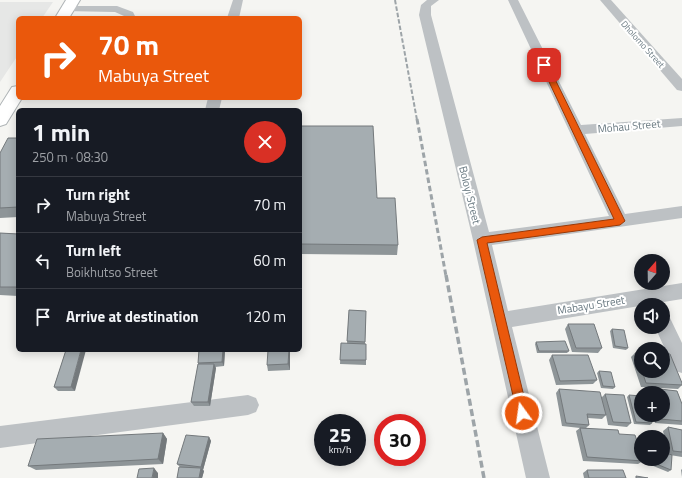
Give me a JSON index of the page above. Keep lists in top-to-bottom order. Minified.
{"streets":{"street":["Dholomo Street","Mohau Street","Boloyi Street","Mabayu Street"]},"crossings":[["Boloyi Street","Mabayu Street"]],"north":"top","page":{"turn":["70 m","Mabuya Street"],"heading":["1 min","250 m · 08:30"],"list":[{"name":"Turn right","note":"Mabuya Street","value":"70 m"},{"name":"Turn left","note":"Boikhutso Street","value":"60 m"},{"name":"Arrive at destination","value":"120 m"}],"map_buttons":["+","−"],"speed":"25 km/h","limit":"30"}}
